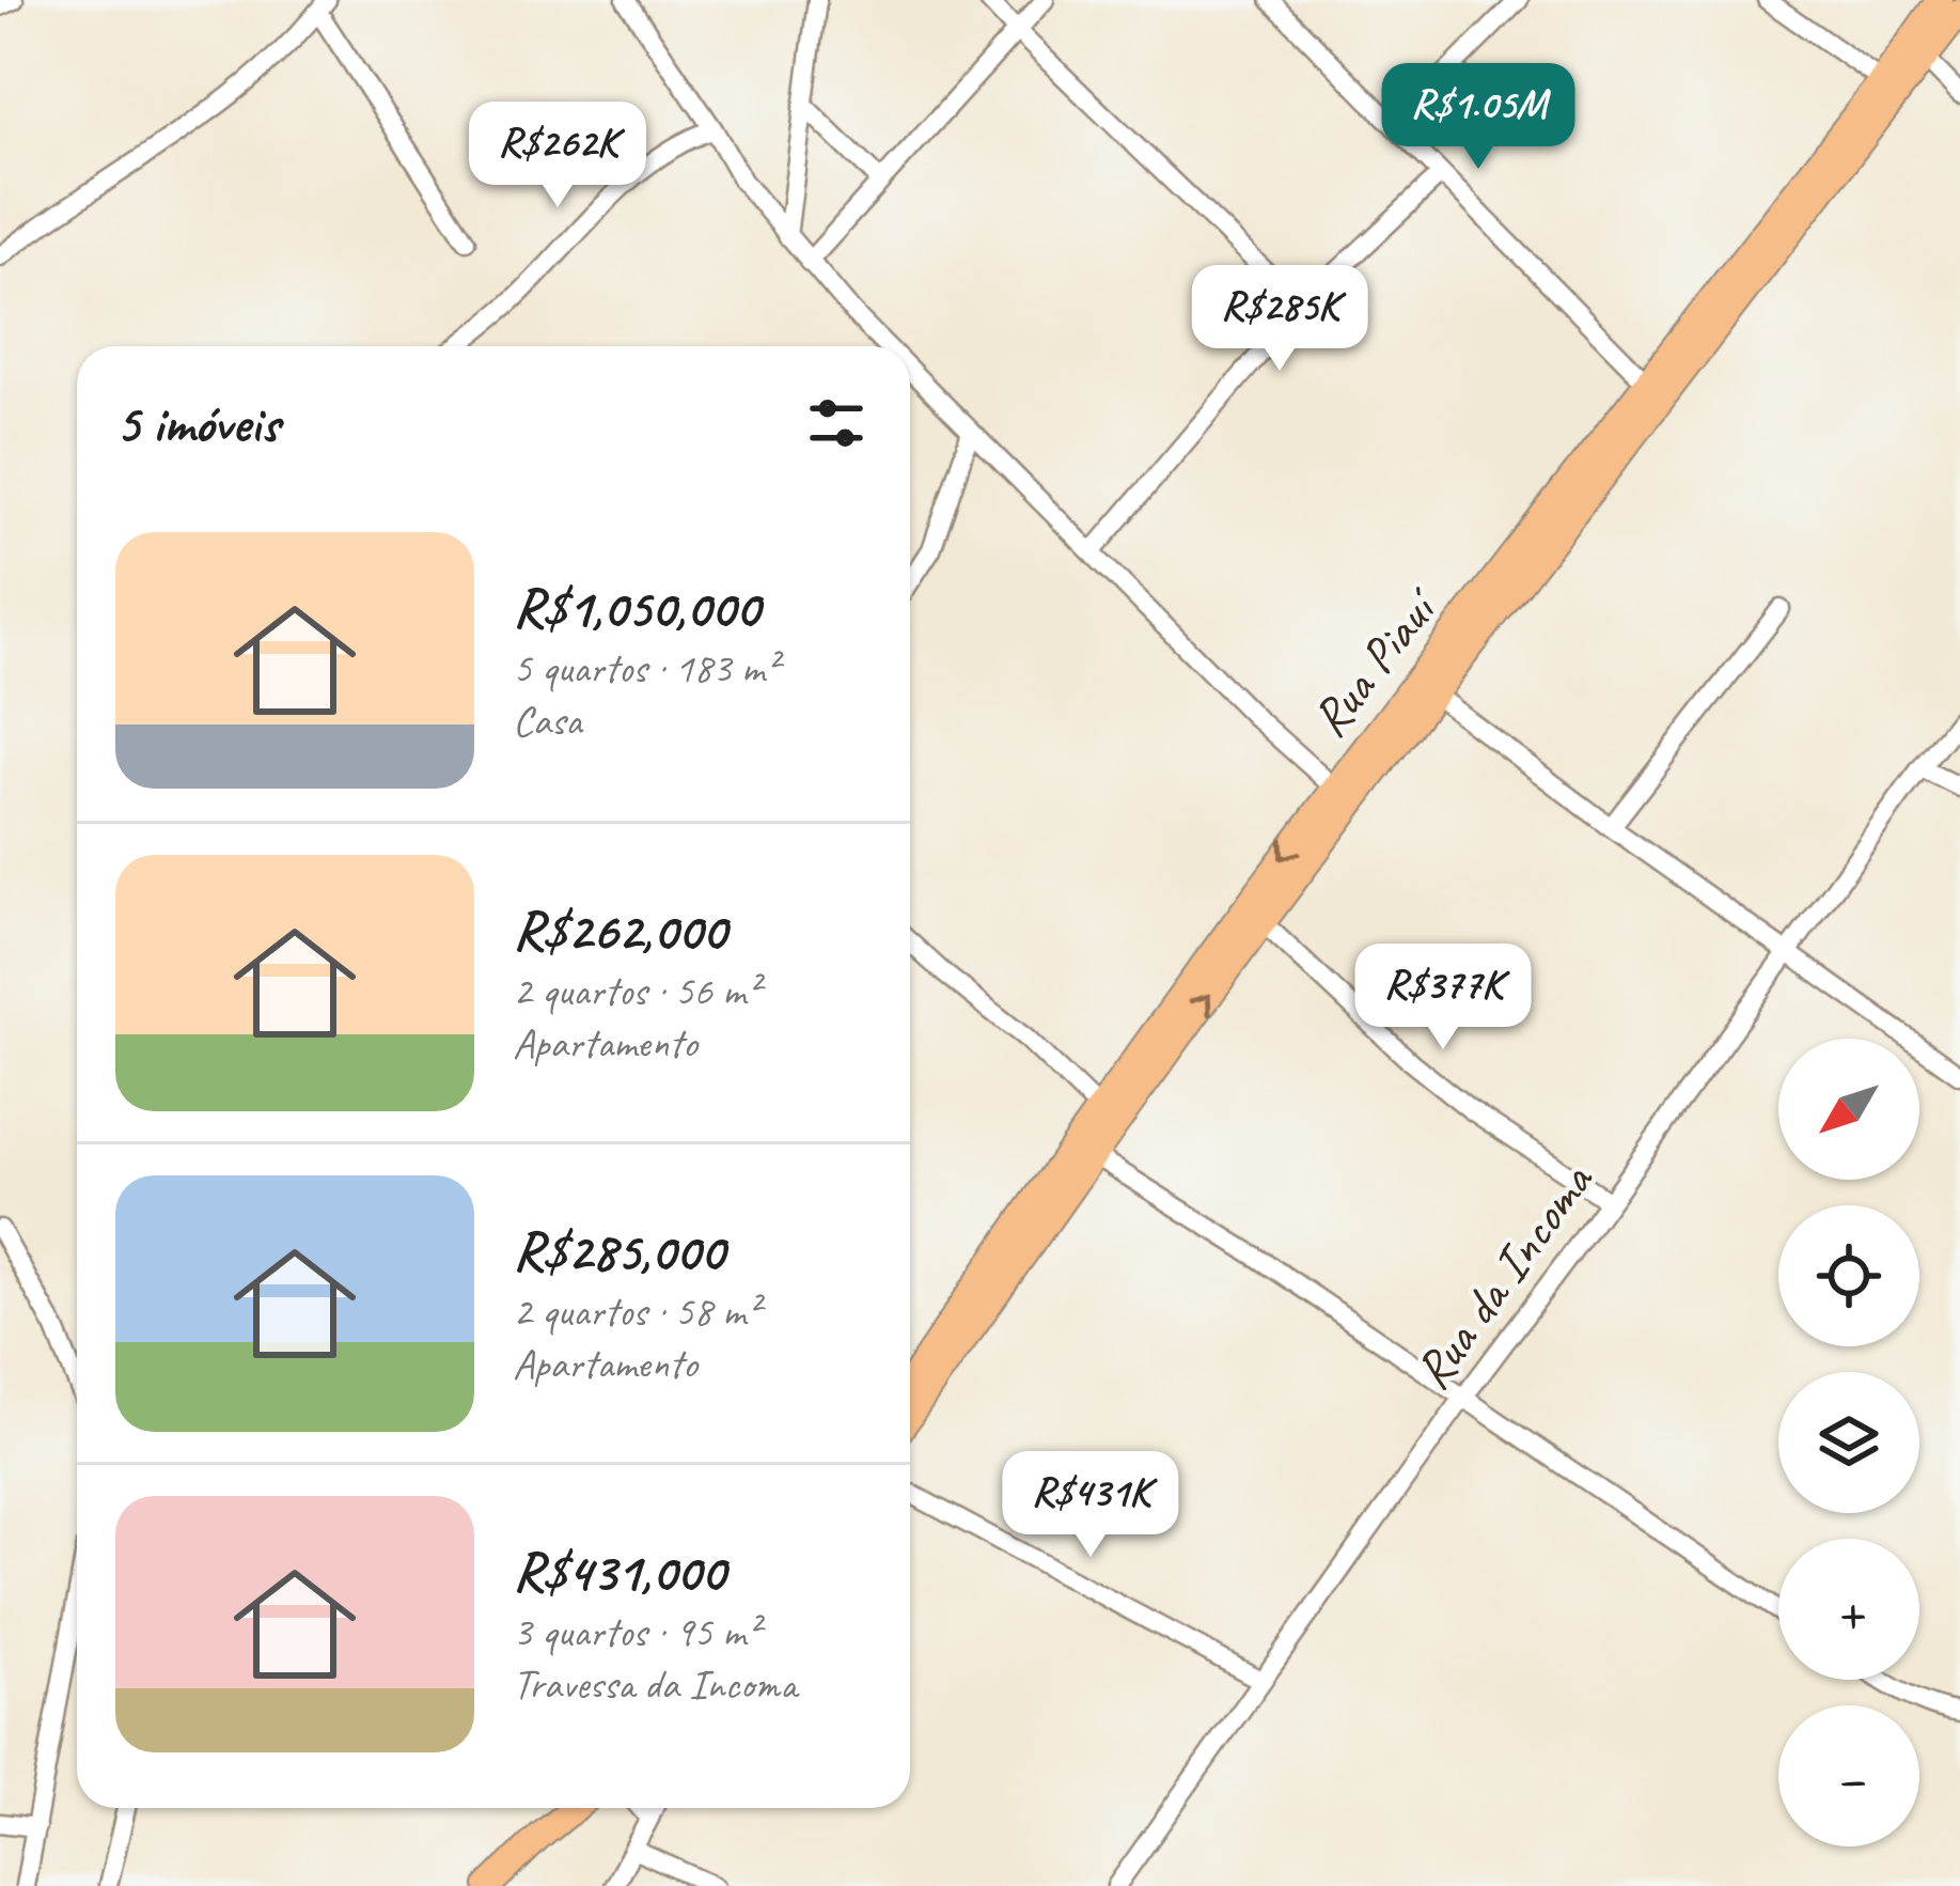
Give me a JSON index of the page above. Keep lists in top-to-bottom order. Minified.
{"streets":{"main road":["Rua Piauí"],"street":["Rua da Incoma"]},"north":"bottom left","page":{"price":["R$1.05M","R$262K","R$285K","R$377K","R$431K"],"heading":"5 imóveis","list":[{"name":"R$1,050,000","note":"5 quartos · 183 m² · Casa"},{"name":"R$262,000","note":"2 quartos · 56 m² · Apartamento"},{"name":"R$285,000","note":"2 quartos · 58 m² · Apartamento"},{"name":"R$431,000","note":"3 quartos · 95 m² · Travessa da Incoma"}],"map_buttons":["+","−"]}}
